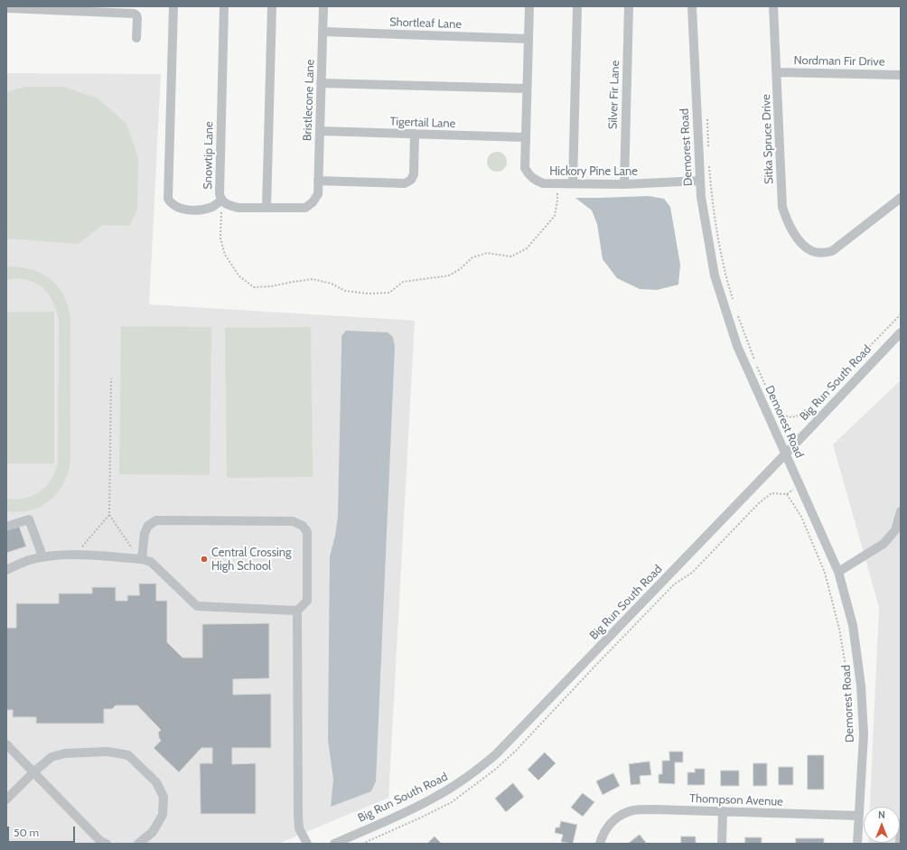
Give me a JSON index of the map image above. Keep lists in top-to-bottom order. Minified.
{"streets":{"street":["Shortleaf Lane","Nordman Fir Drive","Silver Fir Lane","Bristlecone Lane","Tigertail Lane","Sitka Spruce Drive","Demorest Road","Snowtip Lane","Hickory Pine Lane","Big Run South Road","Thompson Avenue"]},"crossings":[["Shortleaf Lane","Bristlecone Lane"],["Shortleaf Lane","Hickory Pine Lane"],["Nordman Fir Drive","Sitka Spruce Drive"],["Silver Fir Lane","Hickory Pine Lane"],["Bristlecone Lane","Tigertail Lane"],["Bristlecone Lane","Snowtip Lane"],["Tigertail Lane","Hickory Pine Lane"],["Demorest Road","Hickory Pine Lane"],["Demorest Road","Big Run South Road"],["Demorest Road","Thompson Avenue"]],"places":["Central Crossing High School"],"scale_bar":"50 m","north":"top"}
